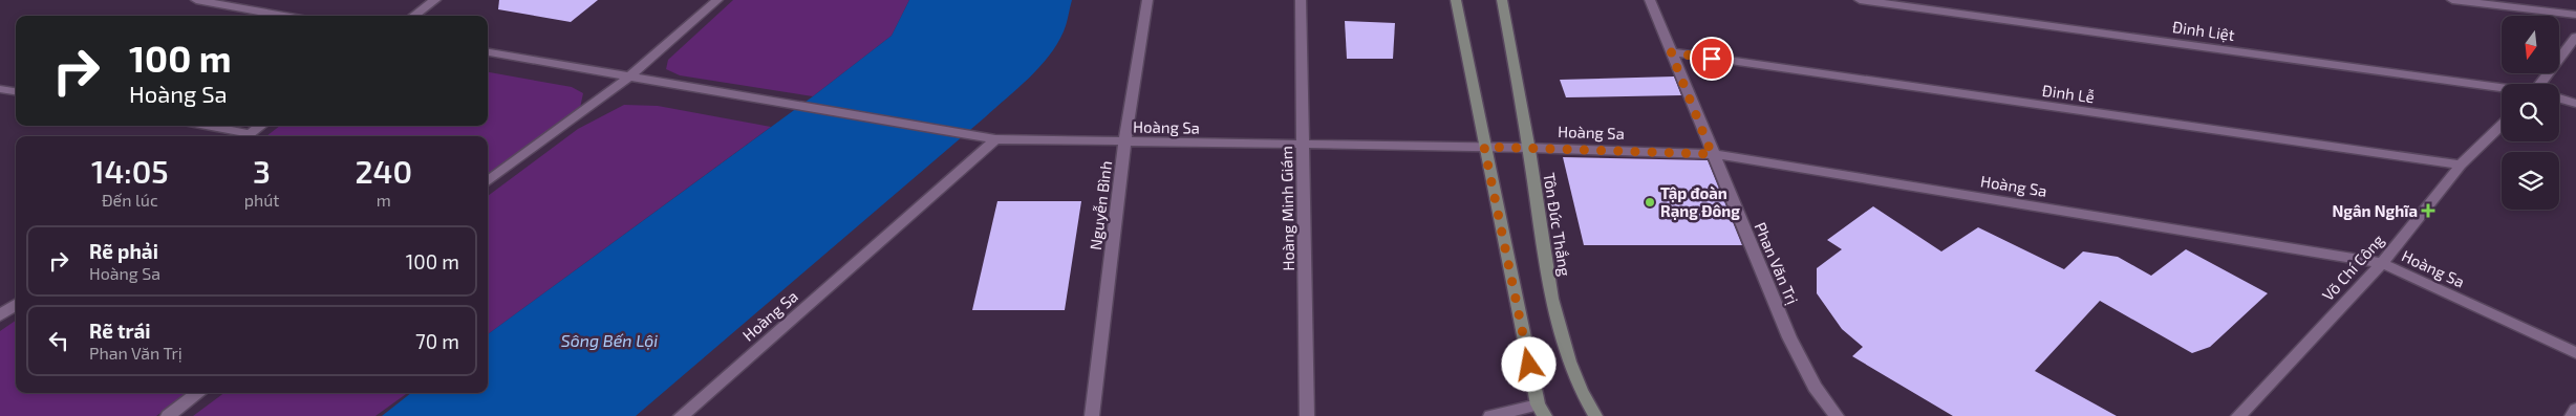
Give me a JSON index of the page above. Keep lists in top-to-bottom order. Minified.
{"streets":{"main road":["Tôn Đức Thắng"],"street":["Đinh Liệt","Đinh Lễ","Hoàng Sa","Nguyễn Bình","Hoàng Minh Giám","Phan Văn Trị","Võ Chí Công"]},"crossings":[["Đinh Lễ","Phan Văn Trị"],["Đinh Lễ","Võ Chí Công"],["Hoàng Sa","Nguyễn Bình"],["Hoàng Sa","Hoàng Minh Giám"],["Hoàng Sa","Tôn Đức Thắng"],["Hoàng Sa","Phan Văn Trị"],["Hoàng Sa","Võ Chí Công"]],"water":["Sông Bến Lội"],"places":{"other":["Tập đoàn Rạng Đông"],"health":["Ngân Nghĩa"]},"north":"bottom","page":{"turn":["100 m","Hoàng Sa"],"eta":["14:05","Đến lúc","3","phút","240","m"],"list":[{"name":"Rẽ phải","note":"Hoàng Sa","value":"100 m"},{"name":"Rẽ trái","note":"Phan Văn Trị","value":"70 m"}]}}
